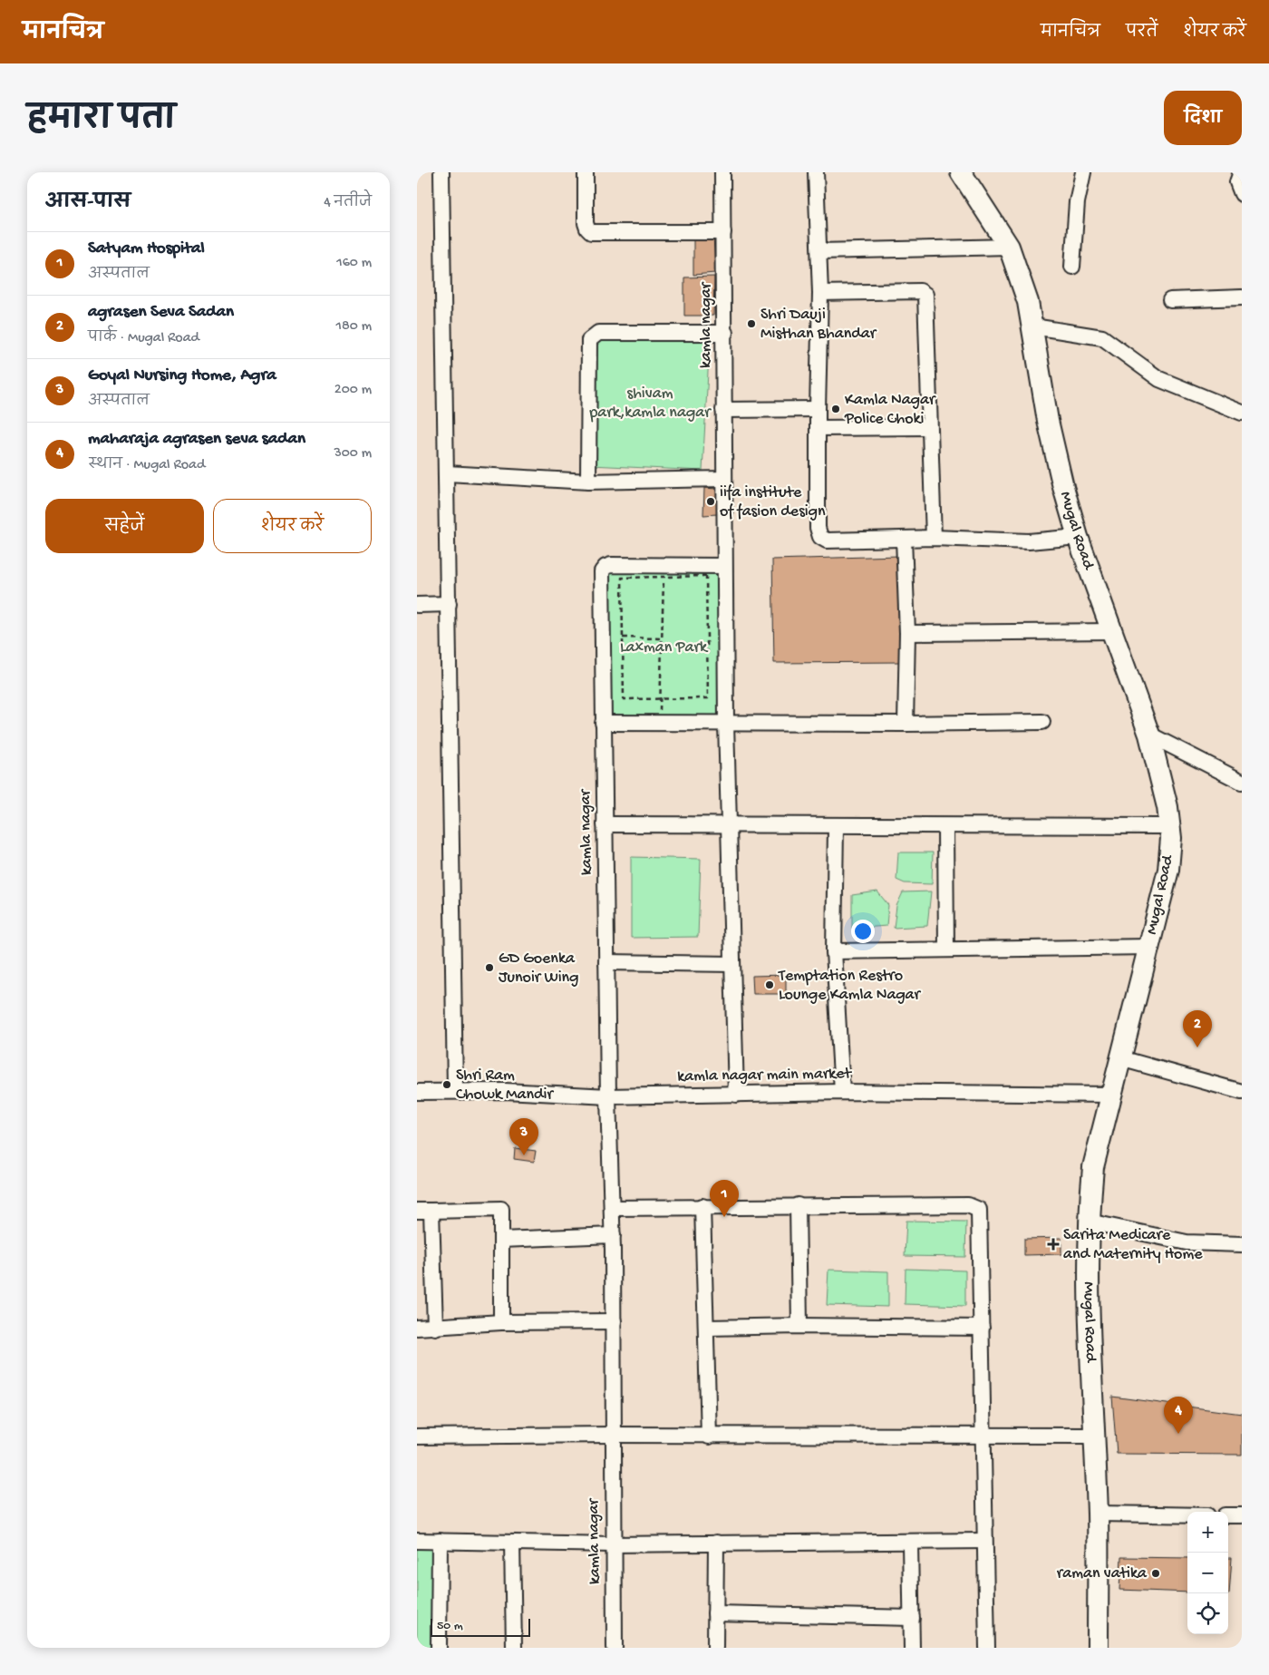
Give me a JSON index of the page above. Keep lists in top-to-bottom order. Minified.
{"streets":{"street":["kamla nagar","Mugal Road","kamla nagar main market"]},"crossings":[["kamla nagar","kamla nagar main market"],["Mugal Road","kamla nagar main market"]],"parks":["shivam park,kamla nagar","Laxman Park"],"places":{"other":["Shri Dauji Misthan Bhandar","Kamla Nagar Police Choki","iifa institute of fasion design","GD Goenka Junoir Wing","Temptation Restro Lounge Kamla Nagar","Shri Ram Chowk Mandir","raman vatika"],"health":["Sarita Medicare and Maternity Home"]},"scale_bar":"50 m","page":{"header":"मानचित्र","nav":["मानचित्र","परतें","शेयर करें"],"title":"हमारा पता","buttons":["दिशा",["सहेजें","शेयर करें"]],"heading":["आस-पास","4 नतीजे"],"list":[{"mark":"1","name":"Satyam Hospital","note":"अस्पताल","value":"160 m"},{"mark":"2","name":"agrasen Seva Sadan","note":"पार्क · Mugal Road","value":"180 m"},{"mark":"3","name":"Goyal Nursing Home, Agra","note":"अस्पताल","value":"200 m"},{"mark":"4","name":"maharaja agrasen seva sadan","note":"स्थान · Mugal Road","value":"300 m"}],"pins":["2","3","1","4"],"map_buttons":["+","−"],"scale":"50 m"}}
